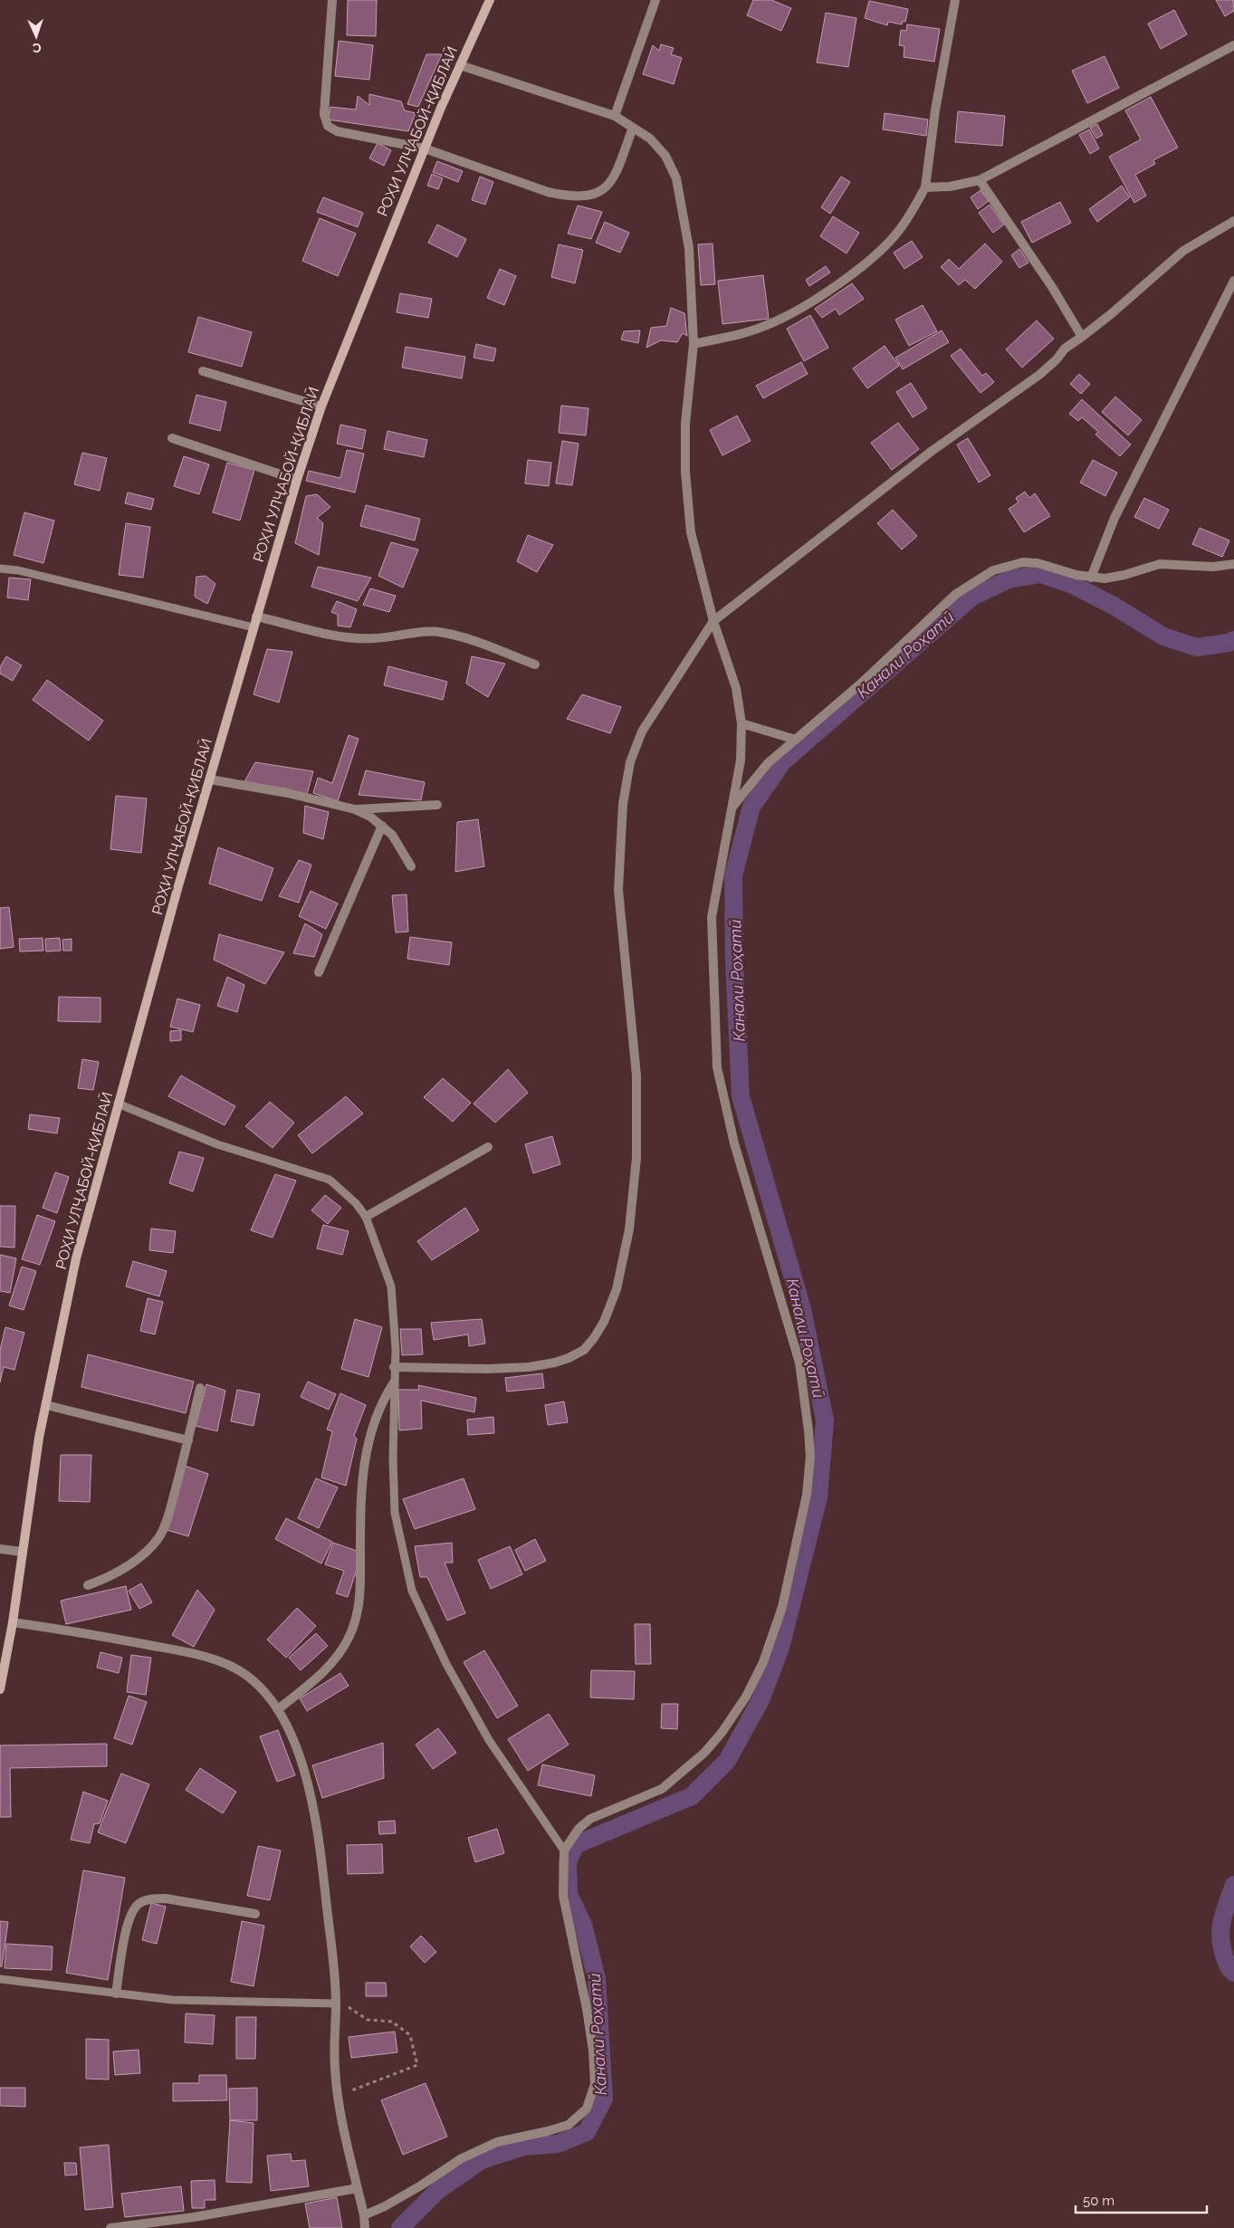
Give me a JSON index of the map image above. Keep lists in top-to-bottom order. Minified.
{"streets":{"street":["РОҲИ УЛҶАБОЙ-ҚИБЛАӢ"]},"water":["Канали Роҳатӣ"],"scale_bar":"50 m","north":"bottom"}
